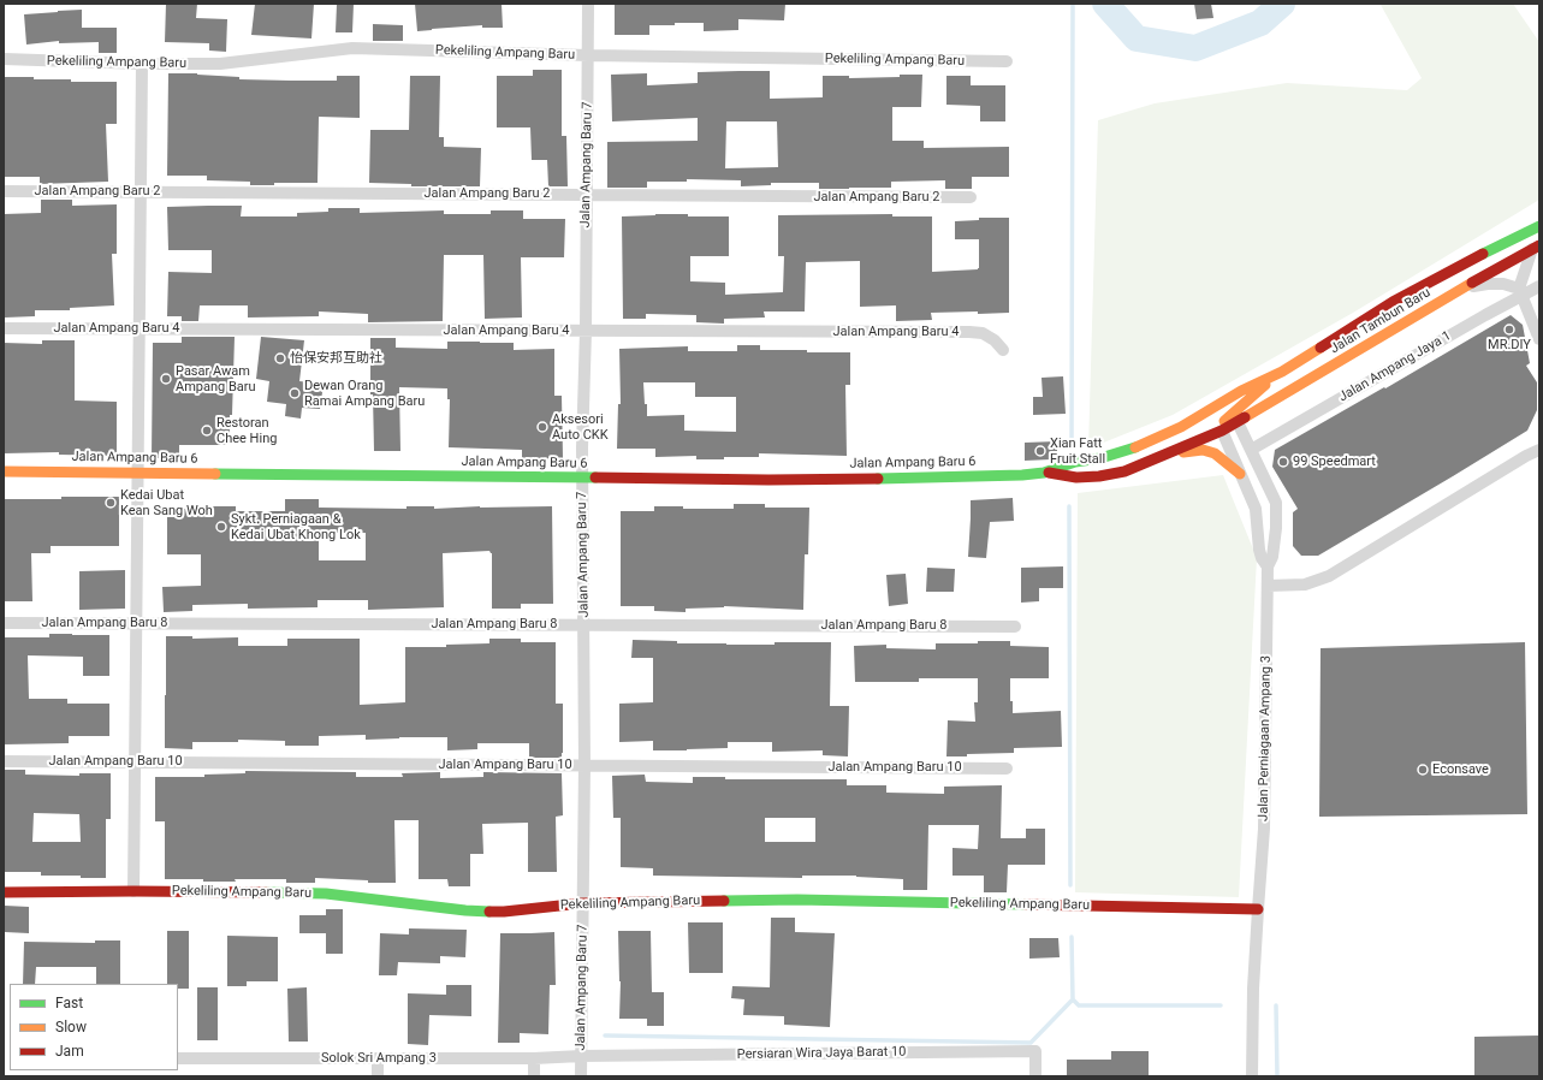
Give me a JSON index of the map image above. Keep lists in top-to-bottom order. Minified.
{"streets":{"main road":["Pekeliling Ampang Baru","Jalan Tambun Baru","Jalan Ampang Baru 6"],"street":["Jalan Ampang Baru 7","Jalan Ampang Baru 2","Jalan Ampang Baru 4","Jalan Ampang Jaya 1","Jalan Ampang Baru 8","Jalan Perniagaan Ampang 3","Jalan Ampang Baru 10","Persiaran Wira Jaya Barat 10","Solok Sri Ampang 3"]},"crossings":[["Pekeliling Ampang Baru","Jalan Ampang Baru 7"],["Pekeliling Ampang Baru","Jalan Perniagaan Ampang 3"],["Jalan Ampang Baru 7","Jalan Ampang Baru 2"],["Jalan Ampang Baru 7","Jalan Ampang Baru 4"],["Jalan Ampang Baru 7","Jalan Ampang Baru 6"],["Jalan Ampang Baru 7","Jalan Ampang Baru 8"],["Jalan Ampang Baru 7","Jalan Ampang Baru 10"],["Jalan Ampang Baru 7","Persiaran Wira Jaya Barat 10"],["Jalan Ampang Baru 7","Solok Sri Ampang 3"],["Jalan Tambun Baru","Jalan Ampang Baru 6"],["Jalan Tambun Baru","Jalan Perniagaan Ampang 3"],["Jalan Ampang Jaya 1","Jalan Perniagaan Ampang 3"],["Jalan Ampang Baru 6","Jalan Perniagaan Ampang 3"],["Persiaran Wira Jaya Barat 10","Solok Sri Ampang 3"]],"places":["MR.DIY","怡保安邦互助社","Pasar Awam Ampang Baru","Dewan Orang Ramai Ampang Baru","Aksesori Auto CKK","Restoran Chee Hing","Xian Fatt Fruit Stall","99 Speedmart","Kedai Ubat Kean Sang Woh","Sykt. Perniagaan & Kedai Ubat Khong Lok","Econsave"],"legend":["Fast","Slow","Jam"]}
